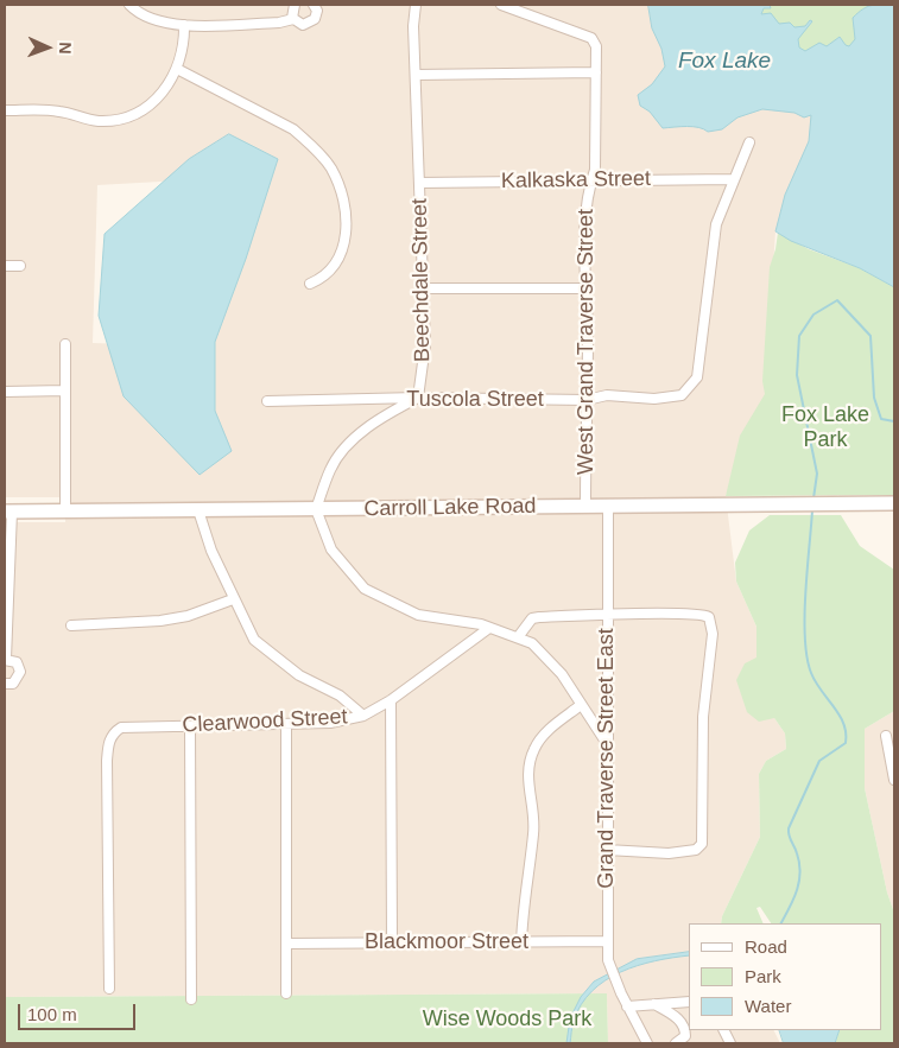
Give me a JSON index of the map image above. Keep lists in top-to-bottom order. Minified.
{"streets":{"street":["Kalkaska Street","Beechdale Street","West Grand Traverse Street","Tuscola Street","Carroll Lake Road","Clearwood Street","Grand Traverse Street East","Blackmoor Street"]},"crossings":[["Kalkaska Street","Beechdale Street"],["Kalkaska Street","West Grand Traverse Street"],["Kalkaska Street","Tuscola Street"],["Beechdale Street","Tuscola Street"],["West Grand Traverse Street","Tuscola Street"],["West Grand Traverse Street","Carroll Lake Road"],["Carroll Lake Road","Grand Traverse Street East"],["Grand Traverse Street East","Blackmoor Street"]],"water":["Fox Lake"],"parks":["Fox Lake Park","Wise Woods Park"],"legend":["Road","Park","Water"],"scale_bar":"100 m","north":"right"}
